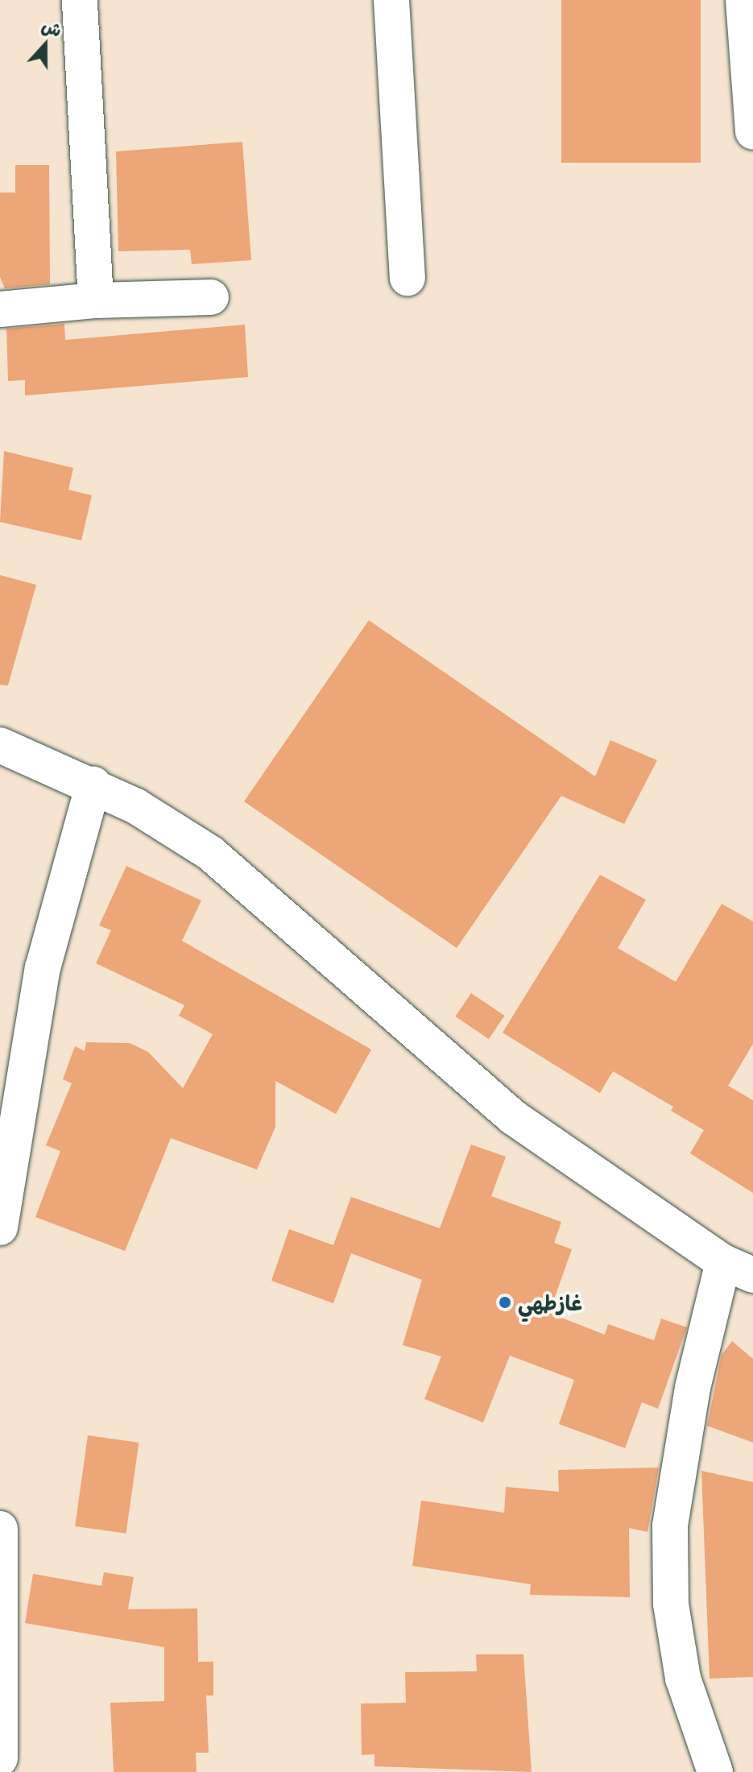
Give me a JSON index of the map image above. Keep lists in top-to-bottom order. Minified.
{"places":["غازطهي"],"north":"top"}
